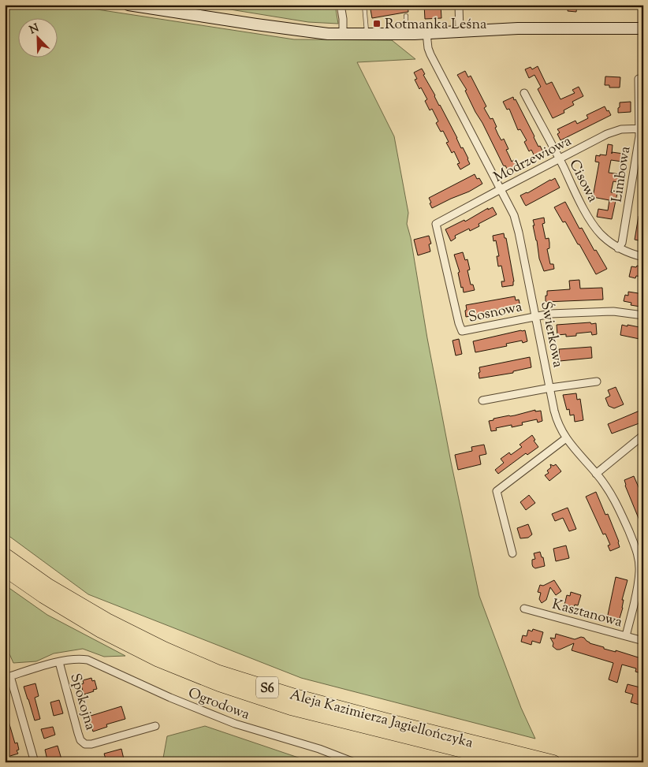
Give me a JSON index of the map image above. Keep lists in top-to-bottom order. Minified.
{"streets":{"highway":["S6","Aleja Kazimierza Jagiellończyka"],"street":["Modrzewiowa","Limbowa","Cisowa","Sosnowa","Świerkowa","Kasztanowa","Spokojna","Ogrodowa"]},"crossings":[["Modrzewiowa","Limbowa"],["Modrzewiowa","Cisowa"],["Modrzewiowa","Sosnowa"],["Modrzewiowa","Świerkowa"],["Limbowa","Cisowa"],["Sosnowa","Świerkowa"],["Świerkowa","Kasztanowa"],["Spokojna","Ogrodowa"]],"places":{"transit":["Rotmanka Leśna"]},"north":"top left"}
